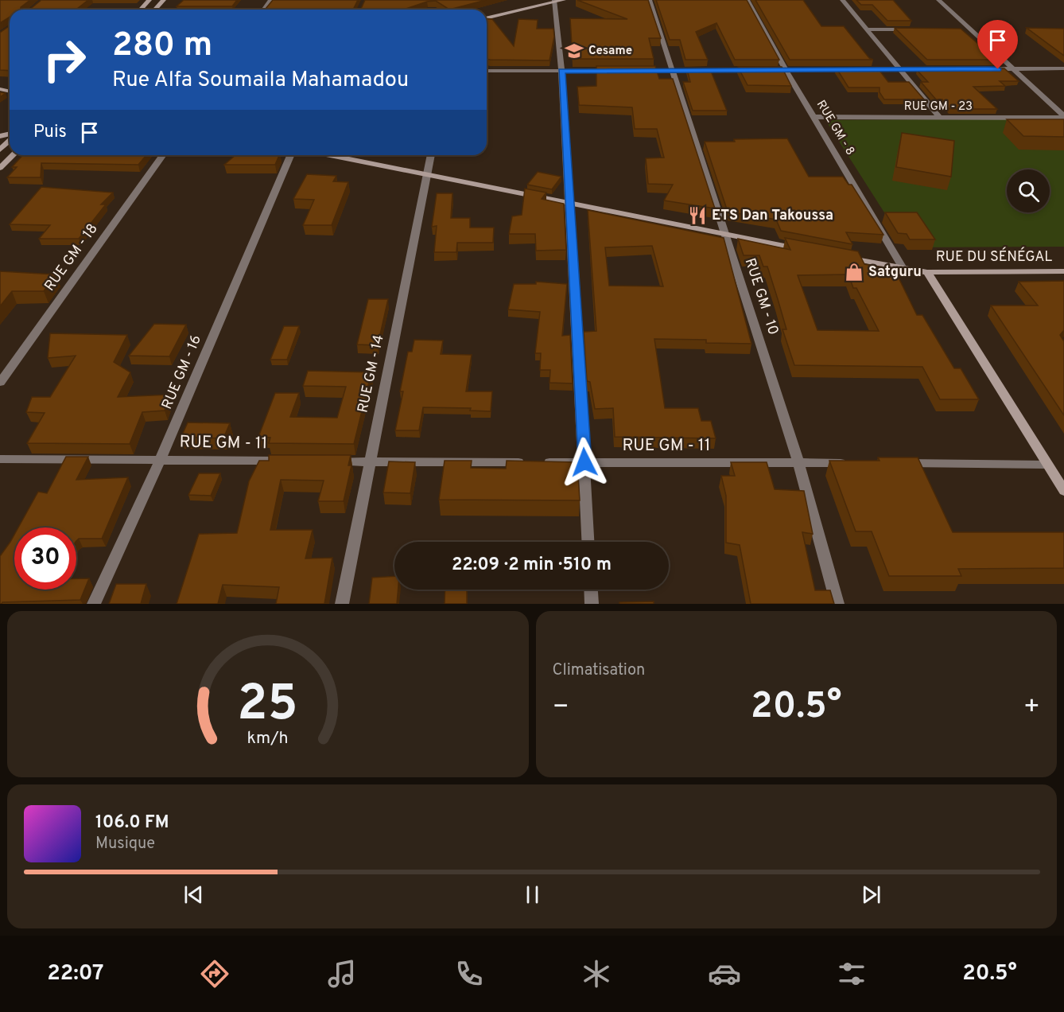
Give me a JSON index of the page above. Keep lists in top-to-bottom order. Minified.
{"streets":{"street":["RUE GM - 23","RUE GM - 8","RUE DU SÉNÉGAL","RUE GM - 18","RUE GM - 10","RUE GM - 16","RUE GM - 14","RUE GM - 11"]},"crossings":[["RUE GM - 23","RUE GM - 8"],["RUE GM - 8","RUE DU SÉNÉGAL"],["RUE GM - 10","RUE GM - 11"],["RUE GM - 16","RUE GM - 11"],["RUE GM - 14","RUE GM - 11"]],"places":{"school or university":["Cesame"],"restaurant":["ETS Dan Takoussa"],"shop":["Satguru"]},"page":{"turn":["280 m","Rue Alfa Soumaila Mahamadou"],"then":"Puis","limit":"30","trip":"22:09 · 2 min · 510 m","tile":"Climatisation","heat":["−","20.5°","+"],"song":["106.0 FM","Musique"],"tabs":["22:07","20.5°"],"gauge":["25","km/h"]}}
